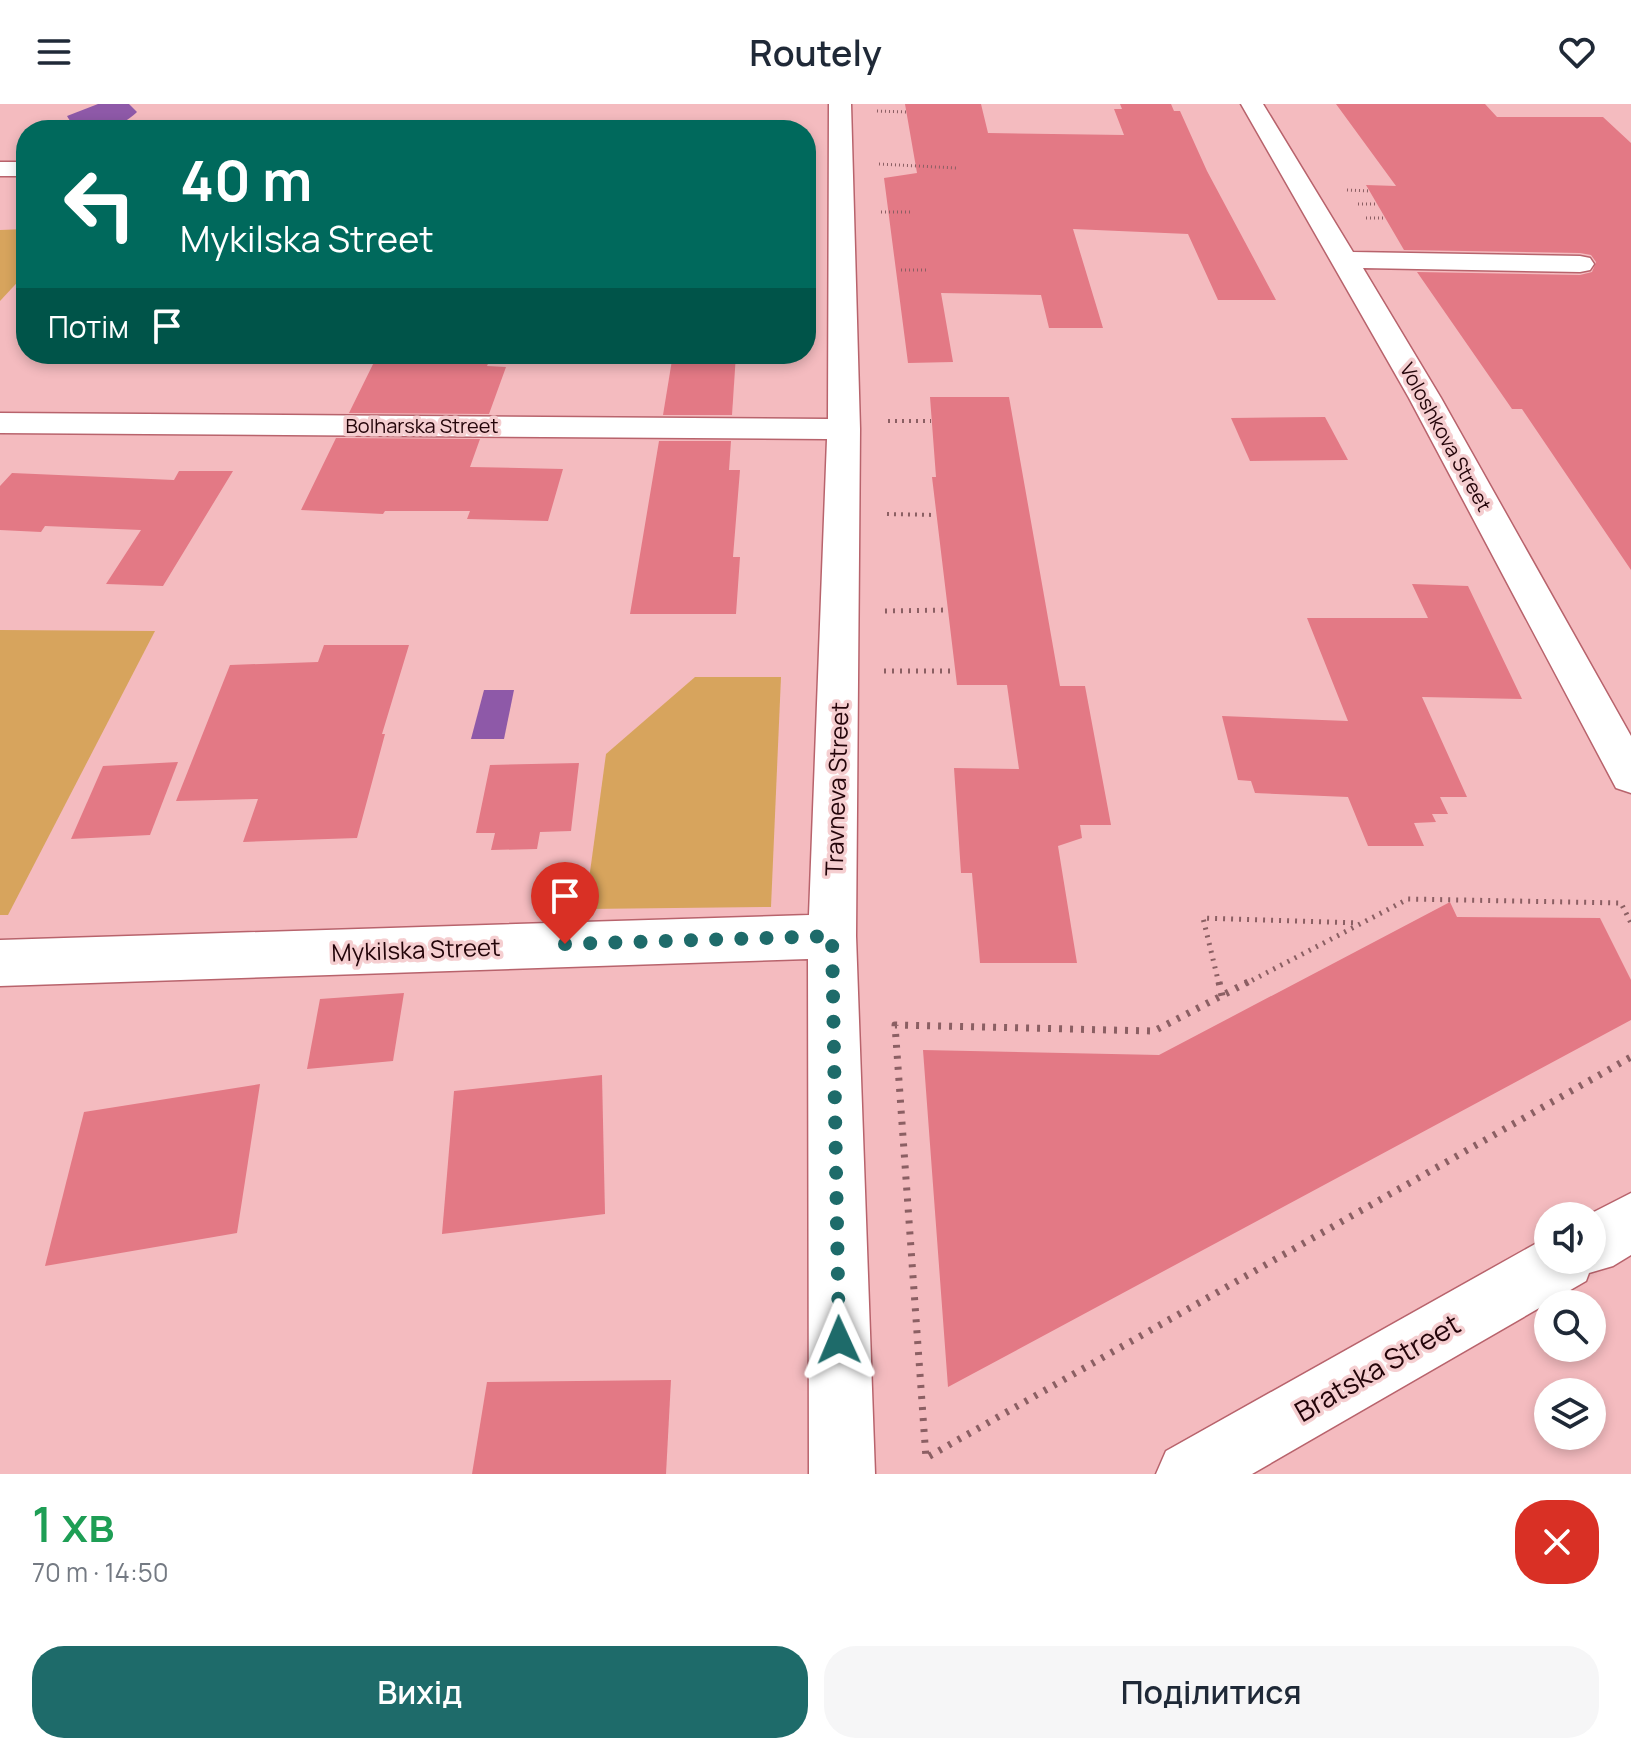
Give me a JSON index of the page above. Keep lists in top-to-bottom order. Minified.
{"streets":{"street":["Bolharska Street","Voloshkova Street","Travneva Street","Mykilska Street","Bratska Street"]},"crossings":[["Bolharska Street","Travneva Street"],["Travneva Street","Mykilska Street"]],"page":{"header":"Routely","turn":["40 m","Mykilska Street"],"then":"Потім","heading":["1 хв","70 m · 14:50"],"buttons":["Вихід","Поділитися"]}}
